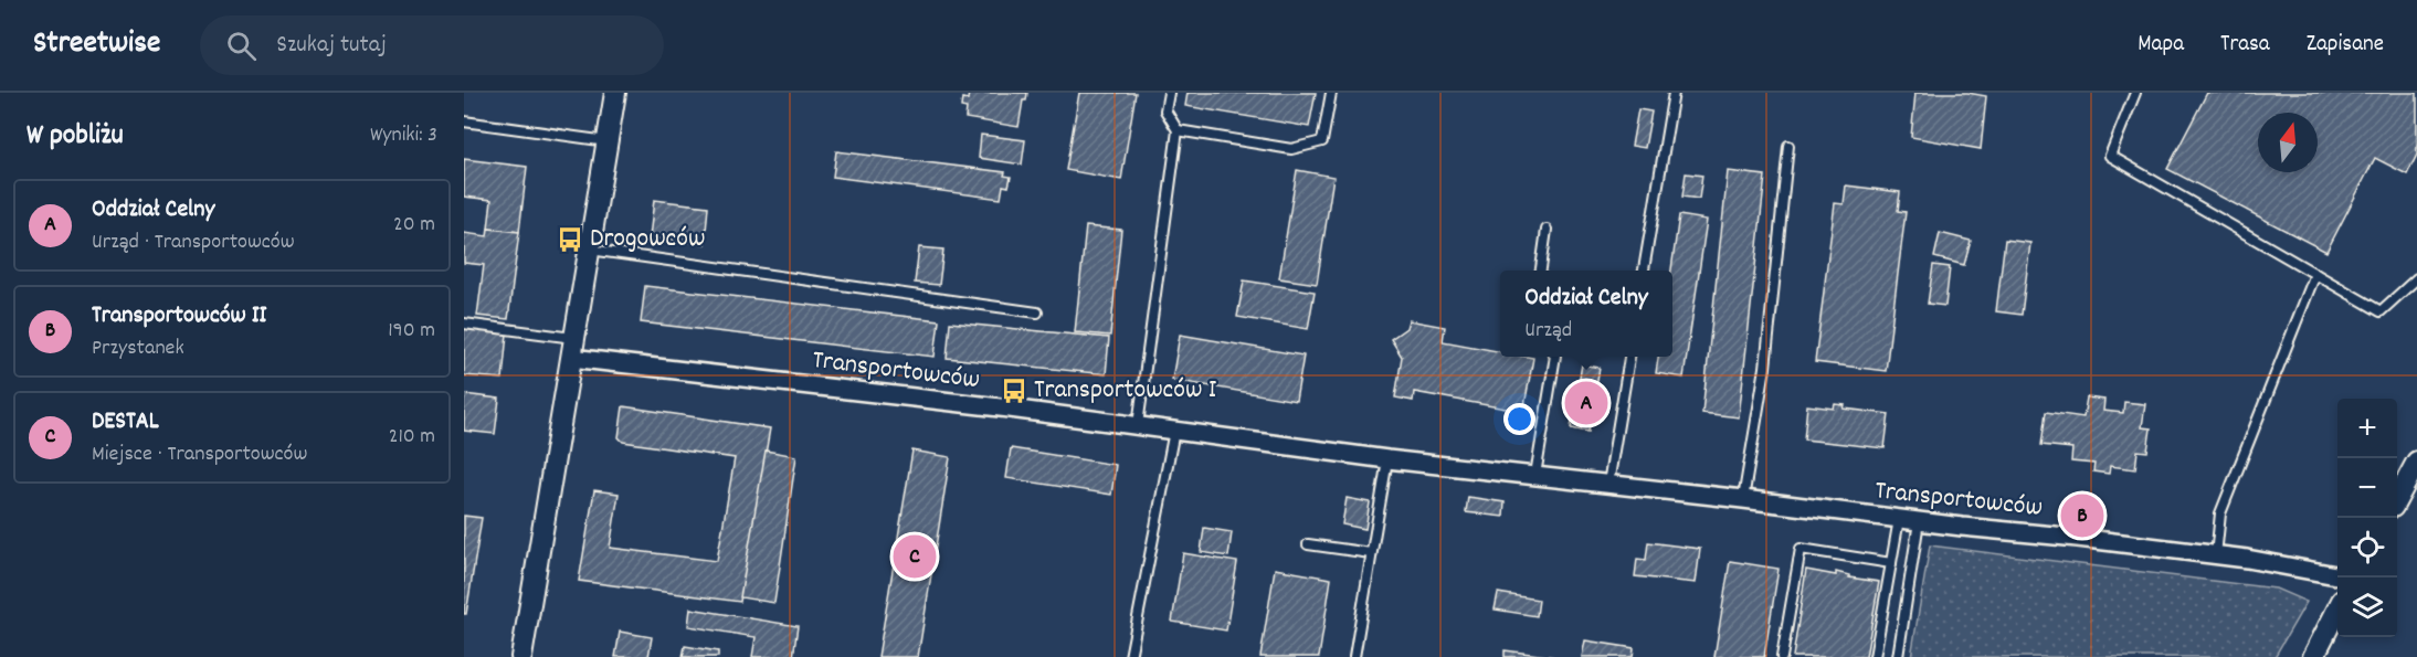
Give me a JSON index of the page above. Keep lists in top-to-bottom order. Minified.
{"streets":{"street":["Transportowców"]},"places":{"bus stop":["Drogowców","Transportowców I"]},"north":"top","page":{"header":"Streetwise","search":"Szukaj tutaj","nav":["Mapa","Trasa","Zapisane"],"heading":["W pobliżu","Wyniki: 3"],"list":[{"mark":"A","name":"Oddział Celny","note":"Urząd · Transportowców","value":"20 m"},{"mark":"B","name":"Transportowców II","note":"Przystanek","value":"190 m"},{"mark":"C","name":"DESTAL","note":"Miejsce · Transportowców","value":"210 m"}],"popup":["Oddział Celny","Urząd"],"pins":["A","B","C"],"map_buttons":["+","−"]}}
